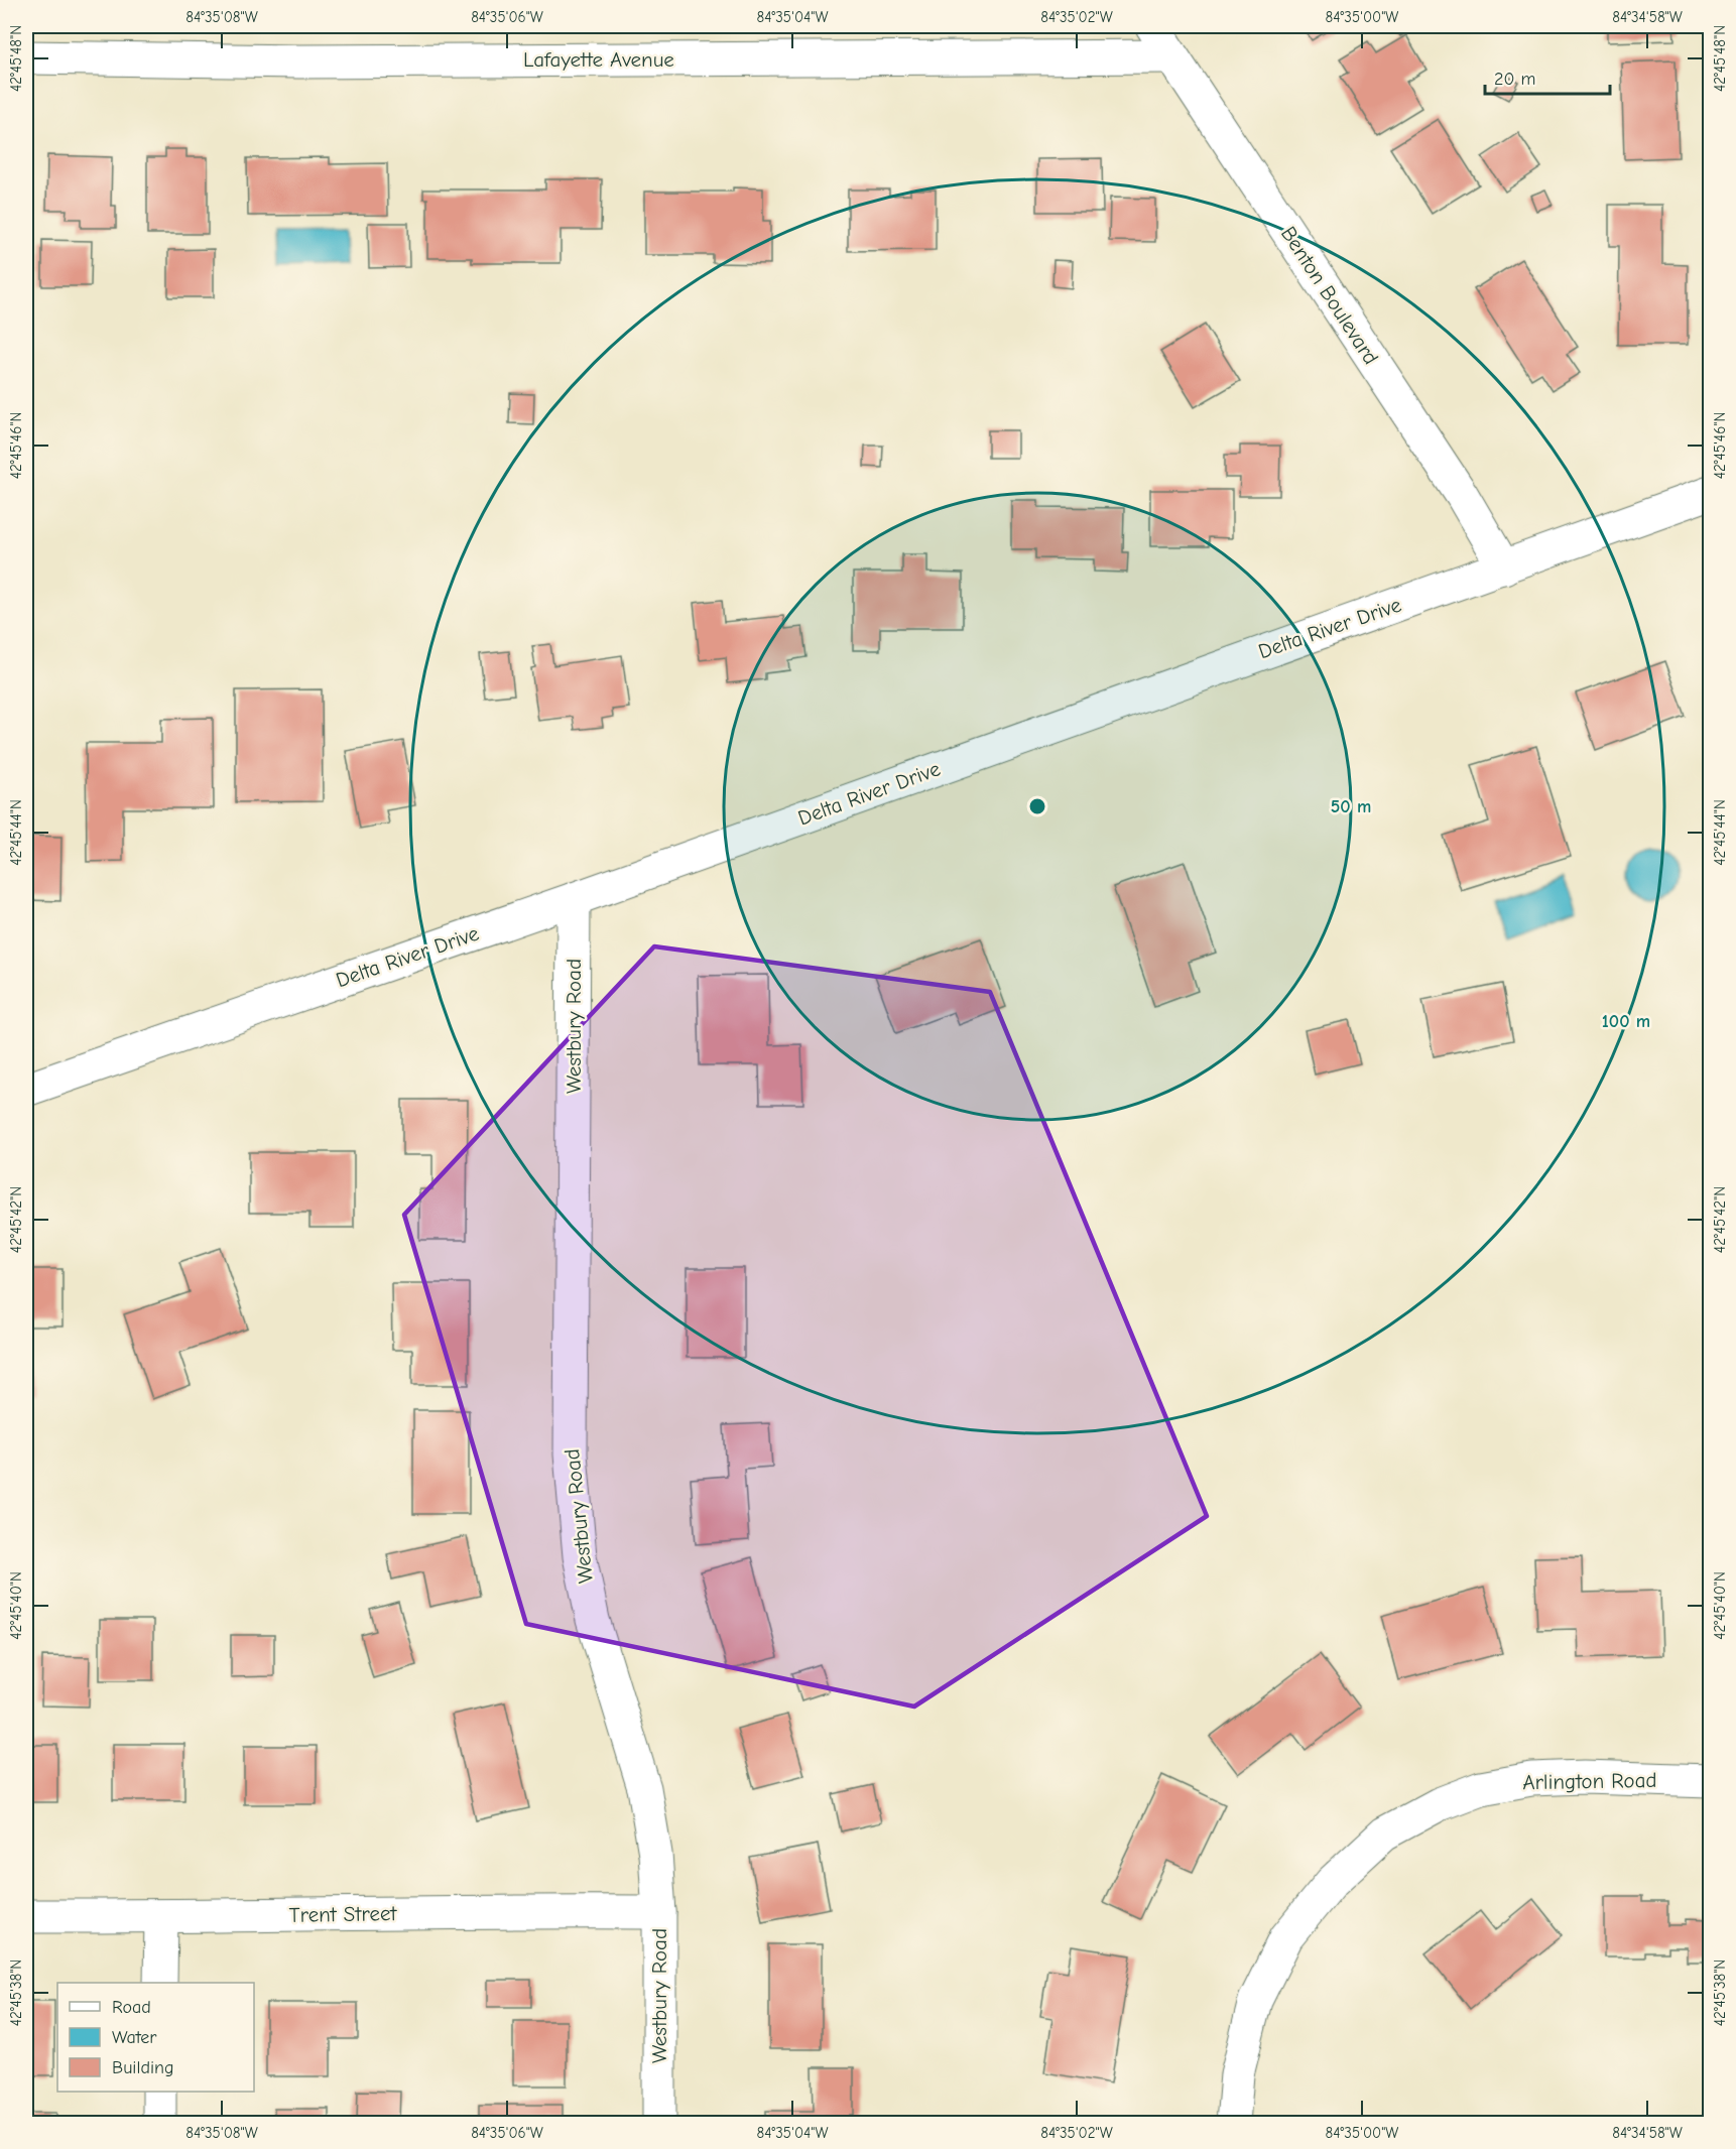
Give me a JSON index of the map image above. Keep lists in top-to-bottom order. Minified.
{"streets":{"street":["Lafayette Avenue","Benton Boulevard","Delta River Drive","Westbury Road","Arlington Road","Trent Street"]},"crossings":[["Lafayette Avenue","Benton Boulevard"],["Benton Boulevard","Delta River Drive"],["Delta River Drive","Westbury Road"],["Westbury Road","Trent Street"]],"legend":["Road","Water","Building"],"scale_bar":"20 m","coordinates":["84°35'08\"W","84°35'06\"W","84°35'04\"W","84°35'02\"W","84°35'00\"W","84°34'58\"W","42°45'48\"N","42°45'46\"N","42°45'44\"N","42°45'42\"N","42°45'40\"N","42°45'38\"N"],"rings":["50 m","100 m"]}
